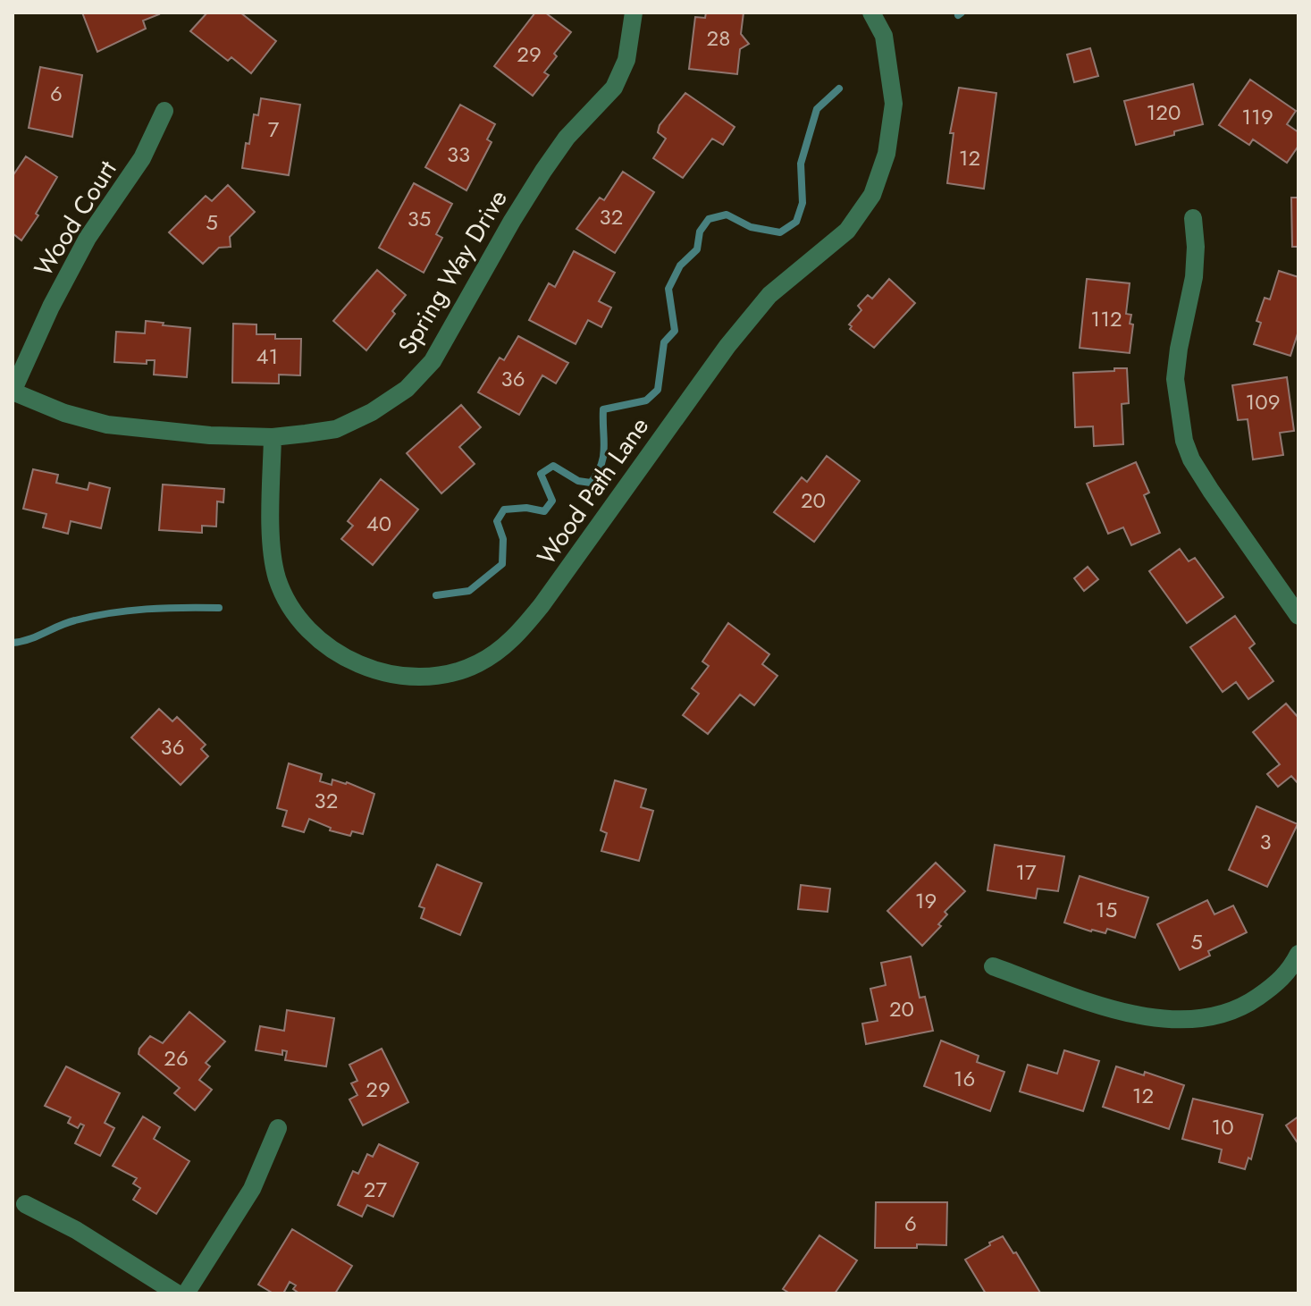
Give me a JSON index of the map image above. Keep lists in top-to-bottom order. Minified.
{"streets":{"street":["Wood Court","Spring Way Drive","Wood Path Lane"]},"crossings":[["Wood Court","Spring Way Drive"],["Spring Way Drive","Wood Path Lane"]],"house_numbers":["28","29","6","120","119","7","33","12","32","35","5","112","41","36","109","20","40","36","32","3","17","19","15","5","20","26","16","29","12","10","27","6"]}
